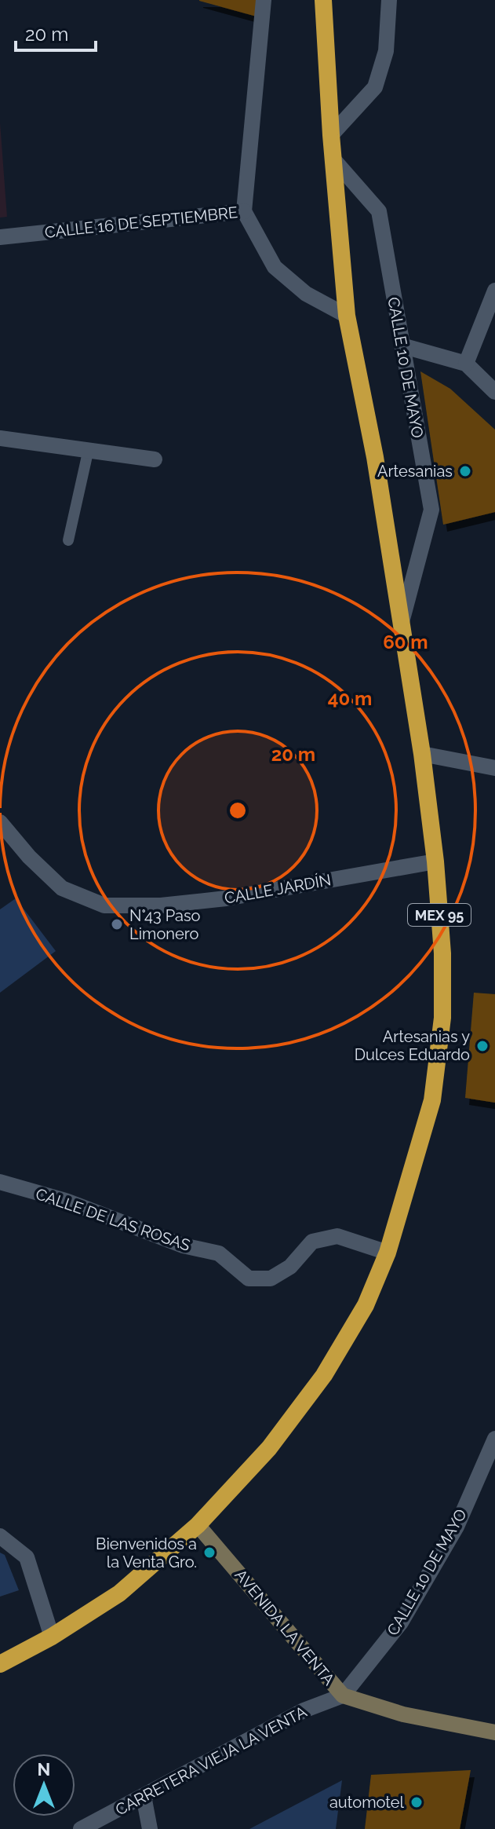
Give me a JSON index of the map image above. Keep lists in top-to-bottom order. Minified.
{"streets":{"highway":["MEX 95"],"main road":["AVENIDA LA VENTA"],"street":["CALLE 16 DE SEPTIEMBRE","CALLE 10 DE MAYO","CALLE JARDÍN","CALLE DE LAS ROSAS","CARRETERA VIEJA LA VENTA"]},"crossings":[["CALLE 16 DE SEPTIEMBRE","MEX 95"],["CALLE 10 DE MAYO","MEX 95"],["CALLE 10 DE MAYO","AVENIDA LA VENTA"],["CALLE 10 DE MAYO","CARRETERA VIEJA LA VENTA"],["CALLE JARDÍN","MEX 95"],["MEX 95","CALLE DE LAS ROSAS"],["MEX 95","AVENIDA LA VENTA"],["AVENIDA LA VENTA","CARRETERA VIEJA LA VENTA"]],"places":["Artesanias","N°43 Paso Limonero","Artesanias y Dulces Eduardo","Bienvenidos a la Venta Gro.","automotel"],"scale_bar":"20 m","north":"top","rings":["60 m","40 m","20 m"]}
